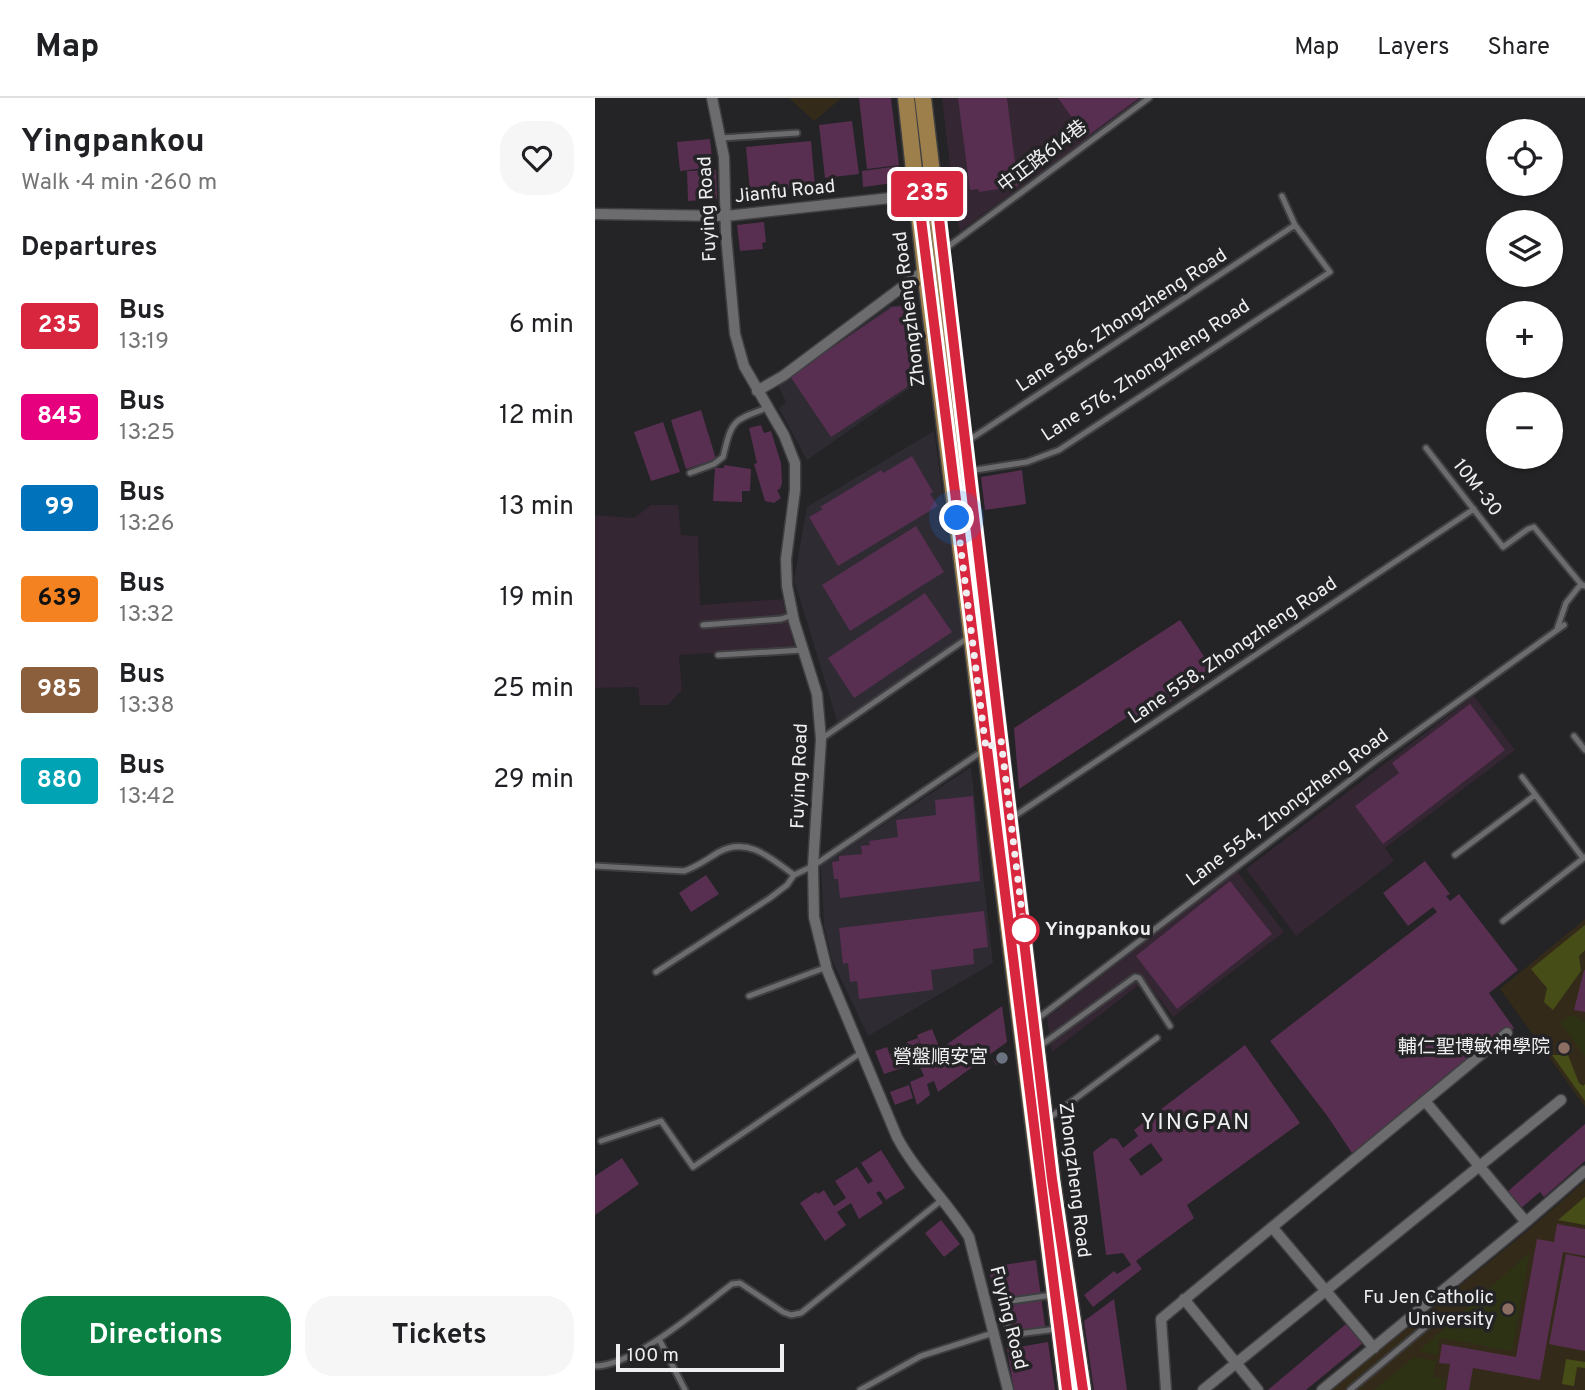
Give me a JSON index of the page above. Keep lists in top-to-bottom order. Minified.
{"streets":{"main road":["Zhongzheng Road"],"street":["Jianfu Road","Fuying Road"],"lane":["中正路614巷","Lane 586, Zhongzheng Road","Lane 576, Zhongzheng Road","10M-30","Lane 558, Zhongzheng Road","Lane 554, Zhongzheng Road"]},"crossings":[["中正路614巷","Zhongzheng Road"],["Jianfu Road","Fuying Road"],["Jianfu Road","Zhongzheng Road"],["Zhongzheng Road","Lane 586, Zhongzheng Road"],["Zhongzheng Road","Lane 576, Zhongzheng Road"],["Zhongzheng Road","Lane 558, Zhongzheng Road"],["Zhongzheng Road","Lane 554, Zhongzheng Road"],["Lane 586, Zhongzheng Road","Lane 576, Zhongzheng Road"],["10M-30","Lane 558, Zhongzheng Road"],["10M-30","Lane 554, Zhongzheng Road"]],"districts":["YINGPAN"],"places":["Yingpankou","輔仁聖博敏神學院","營盤順安宮","Fu Jen Catholic University"],"lines":["bus line 235"],"scale_bar":"100 m","page":{"header":"Map","nav":["Map","Layers","Share"],"heading":[["Yingpankou","Walk · 4 min · 260 m"],"Departures"],"on_map":"235","map_buttons":["+","−"],"list":[{"mark":"235","name":"Bus","note":"13:19","value":"6 min"},{"mark":"845","name":"Bus","note":"13:25","value":"12 min"},{"mark":"99","name":"Bus","note":"13:26","value":"13 min"},{"mark":"639","name":"Bus","note":"13:32","value":"19 min"},{"mark":"985","name":"Bus","note":"13:38","value":"25 min"},{"mark":"880","name":"Bus","note":"13:42","value":"29 min"}],"buttons":["Directions","Tickets"],"scale":"100 m"}}
